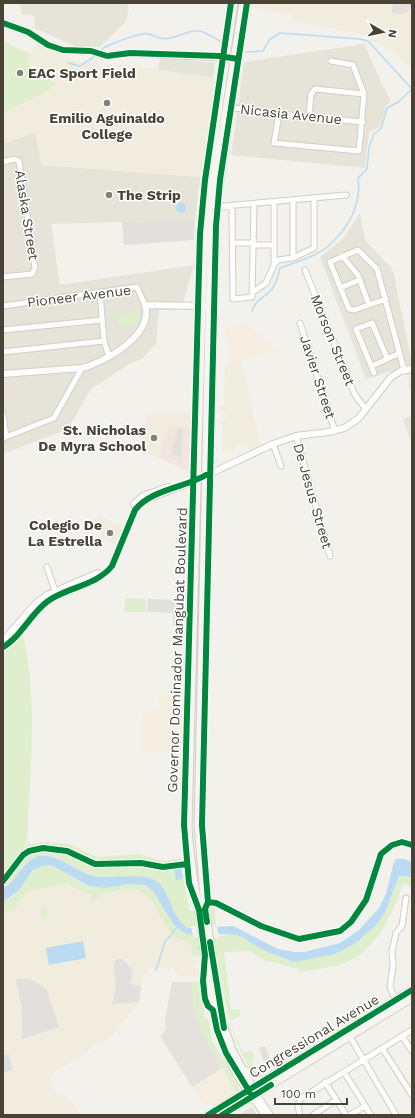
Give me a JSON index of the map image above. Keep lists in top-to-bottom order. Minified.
{"streets":{"main road":["Governor Dominador Mangubat Boulevard","Congressional Avenue"],"street":["Nicasia Avenue","Alaska Street","Pioneer Avenue","Morson Street","Javier Street","De Jesus Street"]},"crossings":[["Nicasia Avenue","Governor Dominador Mangubat Boulevard"],["Governor Dominador Mangubat Boulevard","Congressional Avenue"]],"places":["EAC Sport Field","Emilio Aguinaldo College","The Strip","St. Nicholas De Myra School","Colegio De La Estrella"],"scale_bar":"100 m","north":"right"}
